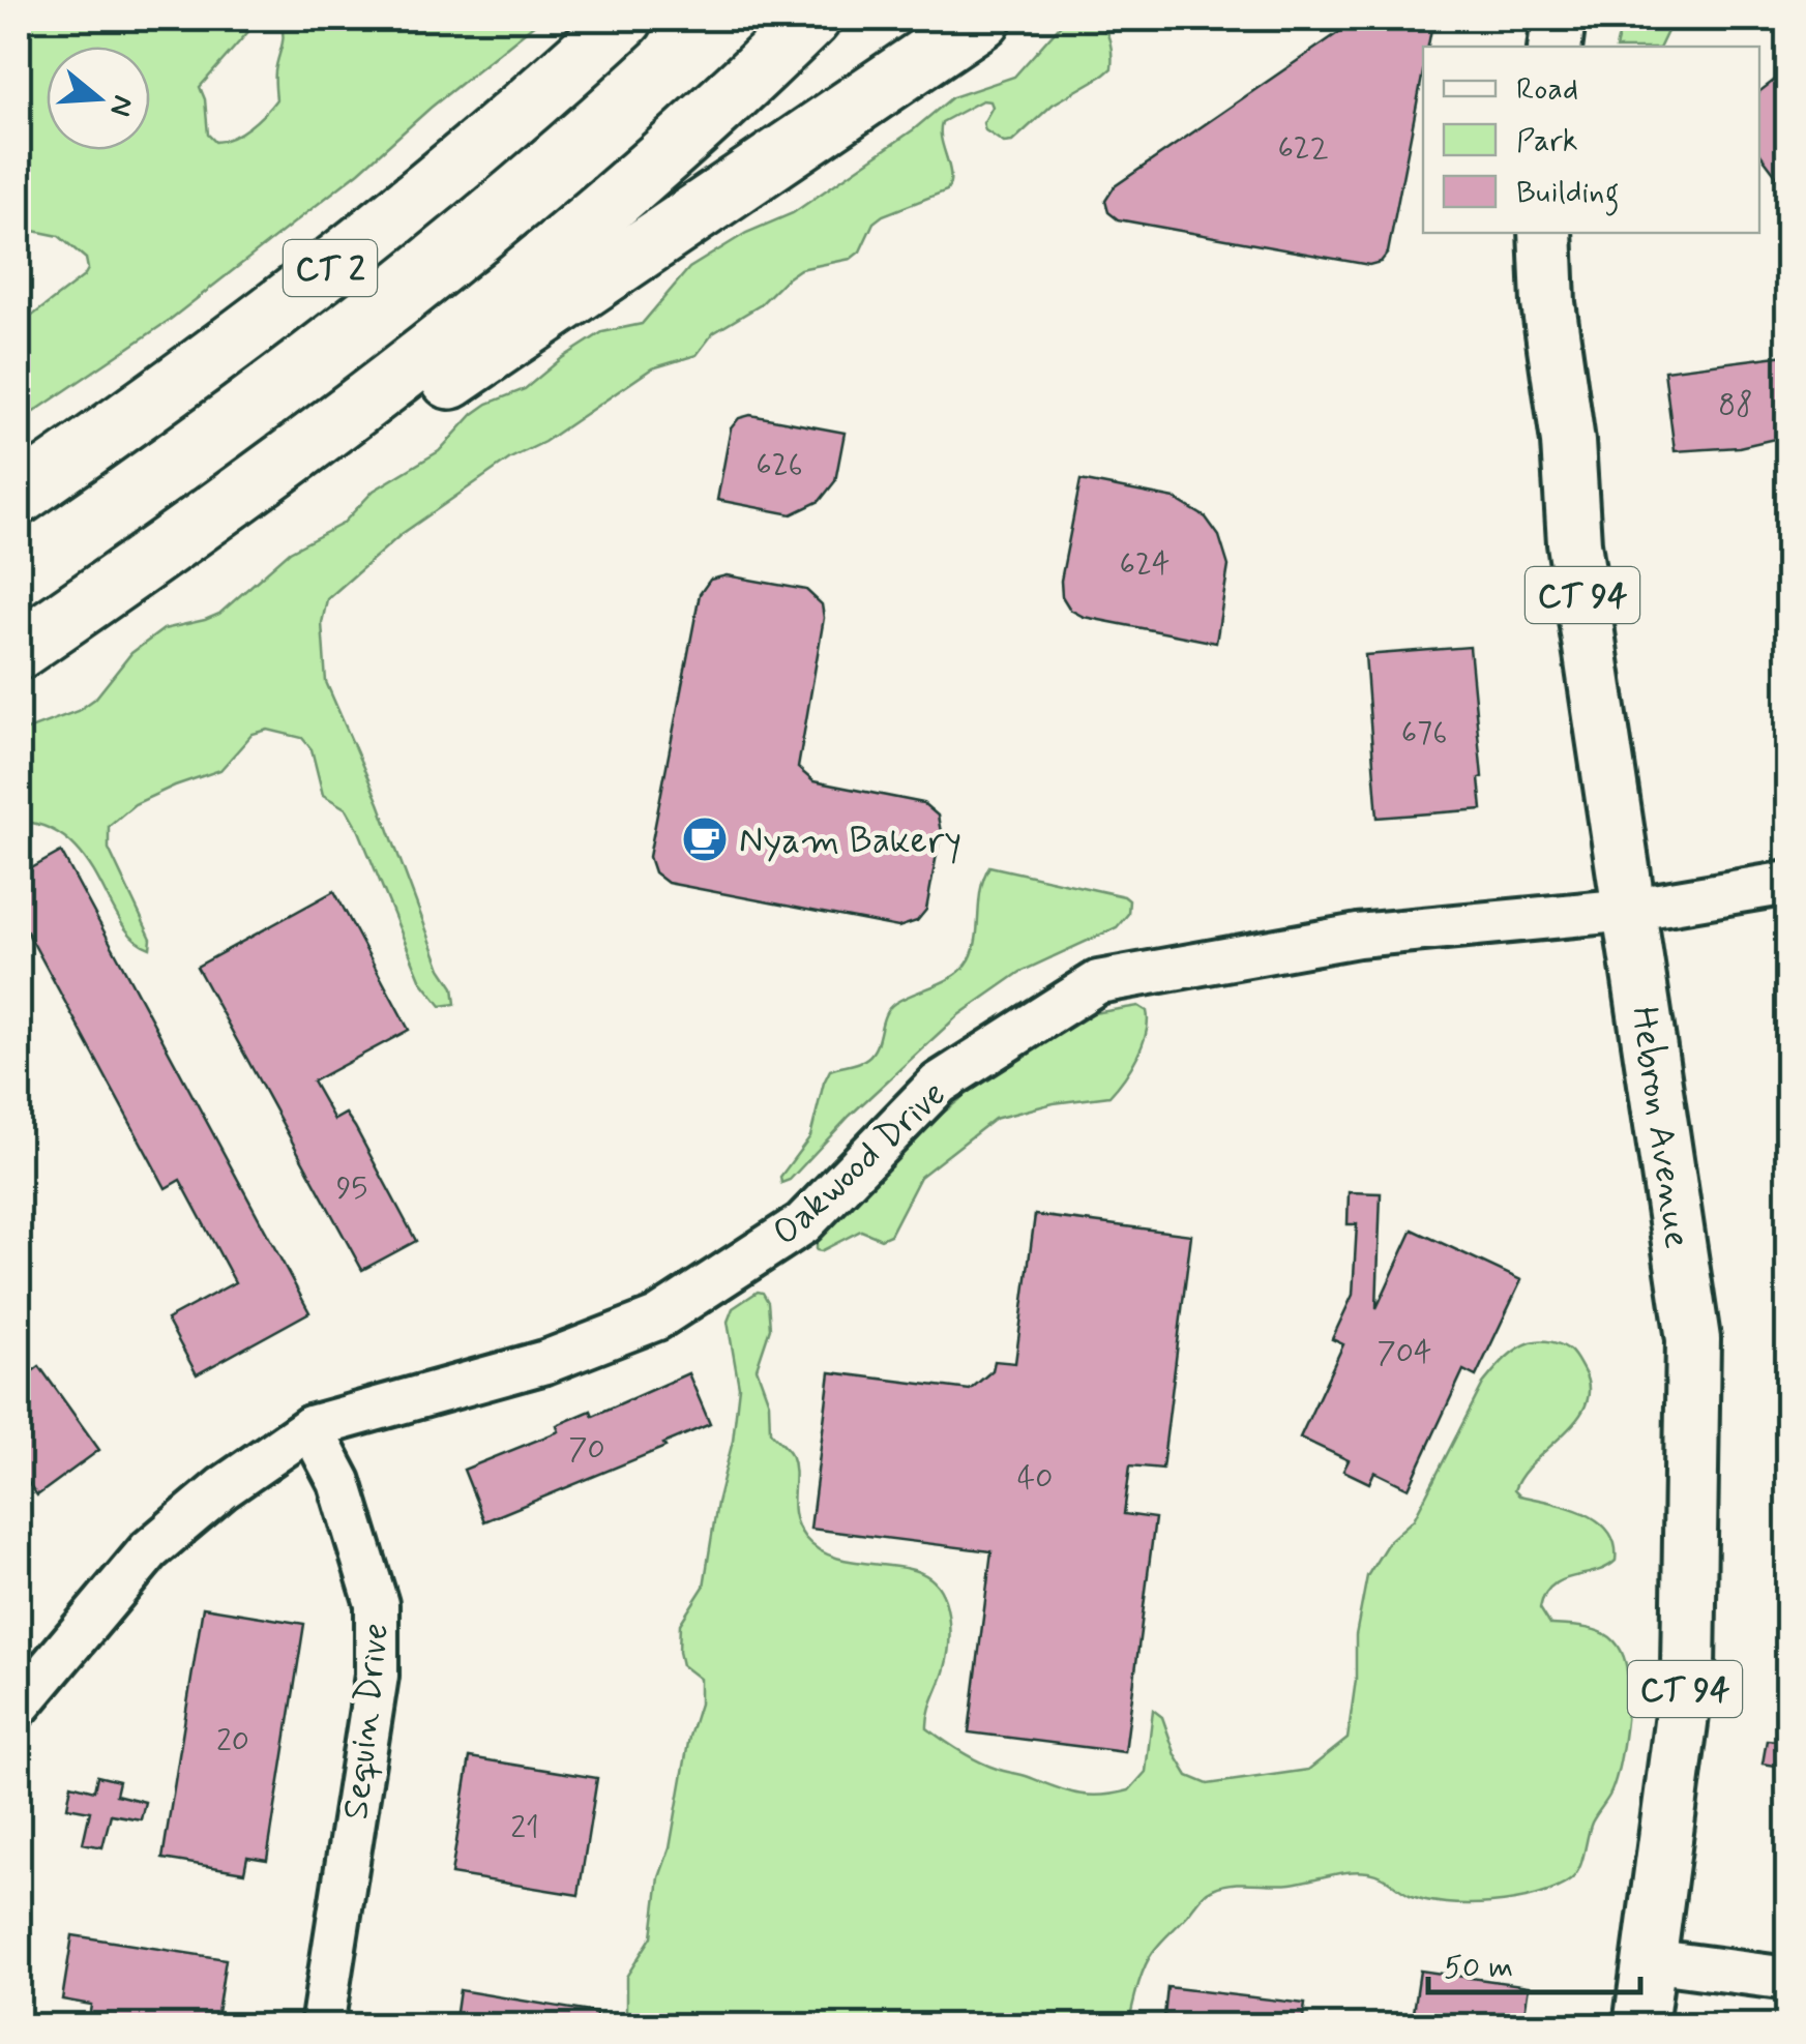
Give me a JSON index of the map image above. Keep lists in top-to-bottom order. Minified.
{"streets":{"highway":["CT 2"],"main road":["CT 94","Hebron Avenue"],"street":["Oakwood Drive","Sequin Drive"]},"crossings":[["Hebron Avenue","Oakwood Drive"],["Oakwood Drive","Sequin Drive"]],"places":{"cafe":["Nyam Bakery"]},"house_numbers":["622","88","626","624","676","95","704","70","40","20","21"],"legend":["Road","Park","Building"],"scale_bar":"50 m","north":"right"}
